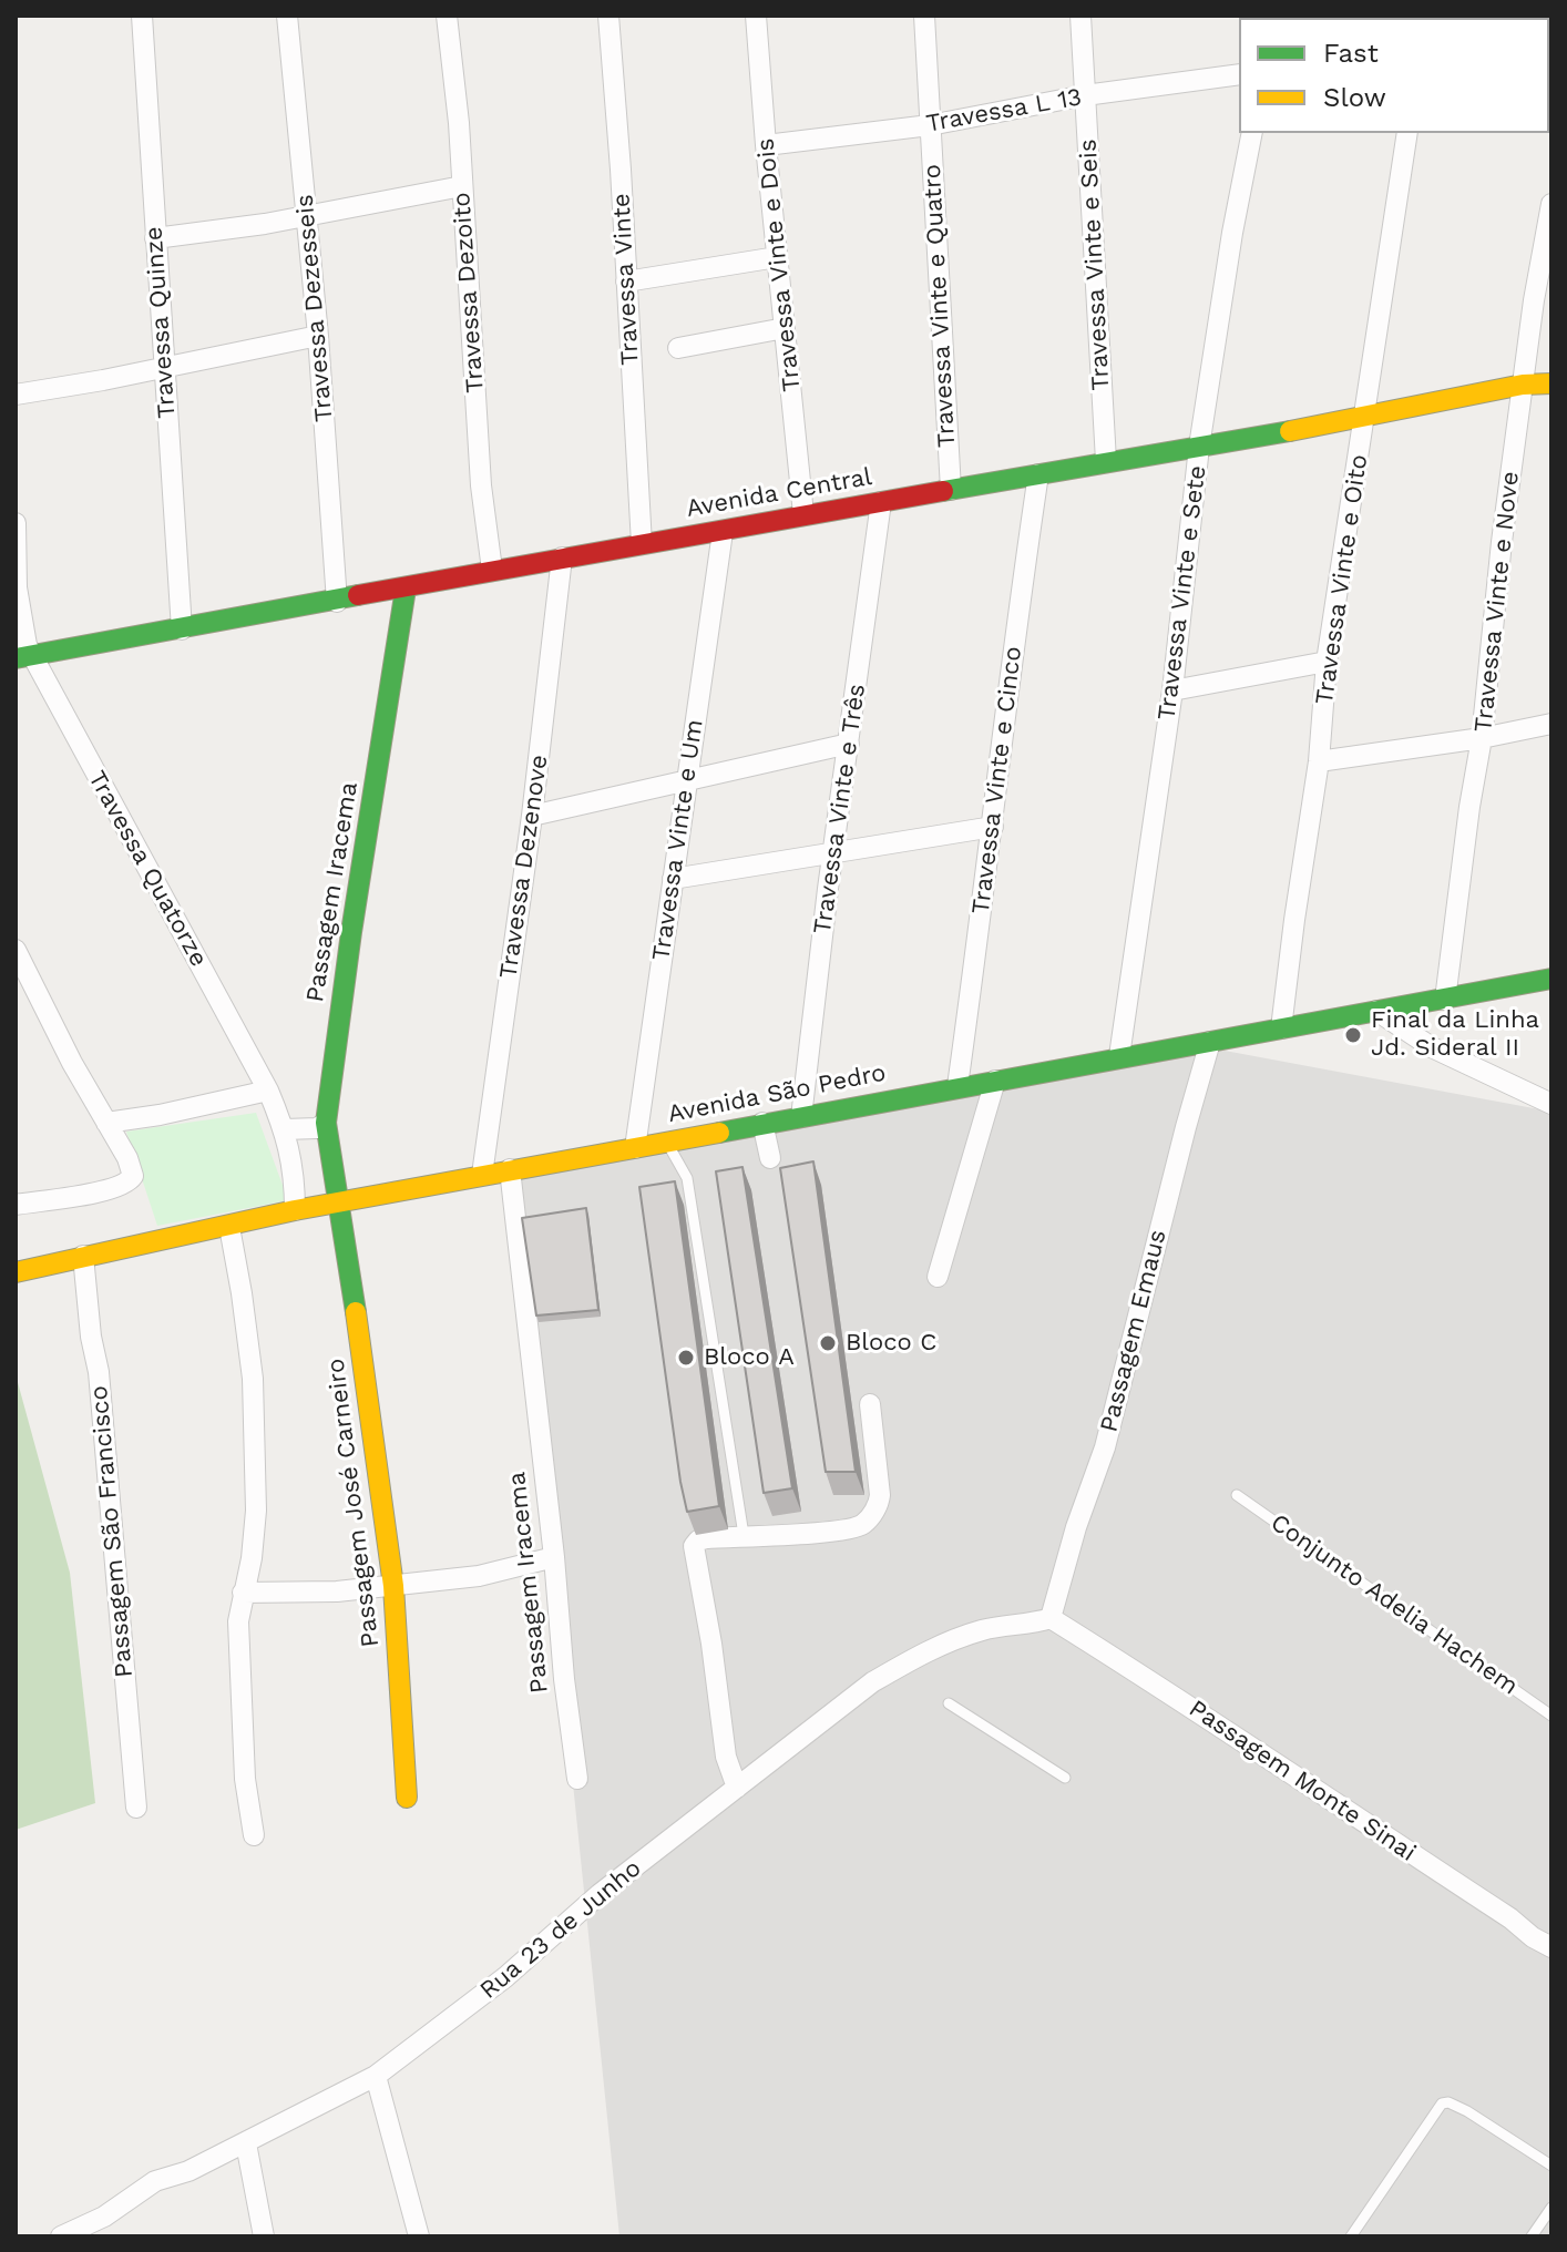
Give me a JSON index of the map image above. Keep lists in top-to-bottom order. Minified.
{"streets":{"street":["Travessa L 13","Travessa Vinte e Dois","Travessa Vinte e Seis","Travessa Vinte","Travessa Dezoito","Travessa Vinte e Quatro","Travessa Dezesseis","Travessa Quinze","Avenida Central","Travessa Vinte e Oito","Travessa Vinte e Sete","Travessa Vinte e Nove","Travessa Vinte e Cinco","Travessa Vinte e Três","Travessa Vinte e Um","Travessa Dezenove","Travessa Quatorze","Passagem Iracema","Avenida São Pedro","Passagem Emaus","Passagem José Carneiro","Passagem São Francisco","Passagem Monte Sinai","Rua 23 de Junho"],"lane":["Conjunto Adelia Hachem"]},"crossings":[["Travessa L 13","Travessa Vinte e Dois"],["Travessa L 13","Travessa Vinte e Seis"],["Travessa L 13","Travessa Vinte e Quatro"],["Travessa Vinte e Dois","Avenida Central"],["Travessa Vinte e Seis","Avenida Central"],["Travessa Vinte","Avenida Central"],["Travessa Dezoito","Avenida Central"],["Travessa Vinte e Quatro","Avenida Central"],["Travessa Dezesseis","Avenida Central"],["Travessa Quinze","Avenida Central"],["Avenida Central","Travessa Vinte e Oito"],["Avenida Central","Travessa Vinte e Sete"],["Avenida Central","Travessa Vinte e Nove"],["Avenida Central","Travessa Vinte e Cinco"],["Avenida Central","Travessa Vinte e Três"],["Avenida Central","Travessa Vinte e Um"],["Avenida Central","Travessa Dezenove"],["Avenida Central","Travessa Quatorze"],["Avenida Central","Passagem Iracema"],["Travessa Vinte e Oito","Avenida São Pedro"],["Travessa Vinte e Sete","Avenida São Pedro"],["Travessa Vinte e Nove","Avenida São Pedro"],["Travessa Vinte e Cinco","Avenida São Pedro"],["Travessa Vinte e Três","Avenida São Pedro"],["Travessa Vinte e Um","Avenida São Pedro"],["Travessa Dezenove","Avenida São Pedro"],["Travessa Quatorze","Avenida São Pedro"],["Passagem Iracema","Avenida São Pedro"],["Passagem Iracema","Passagem José Carneiro"],["Avenida São Pedro","Passagem Emaus"],["Avenida São Pedro","Passagem José Carneiro"],["Avenida São Pedro","Passagem São Francisco"],["Passagem Emaus","Passagem Monte Sinai"],["Passagem Emaus","Rua 23 de Junho"],["Passagem Monte Sinai","Rua 23 de Junho"]],"places":["Final da Linha Jd. Sideral II","Bloco C","Bloco A"],"legend":["Fast","Slow"]}
